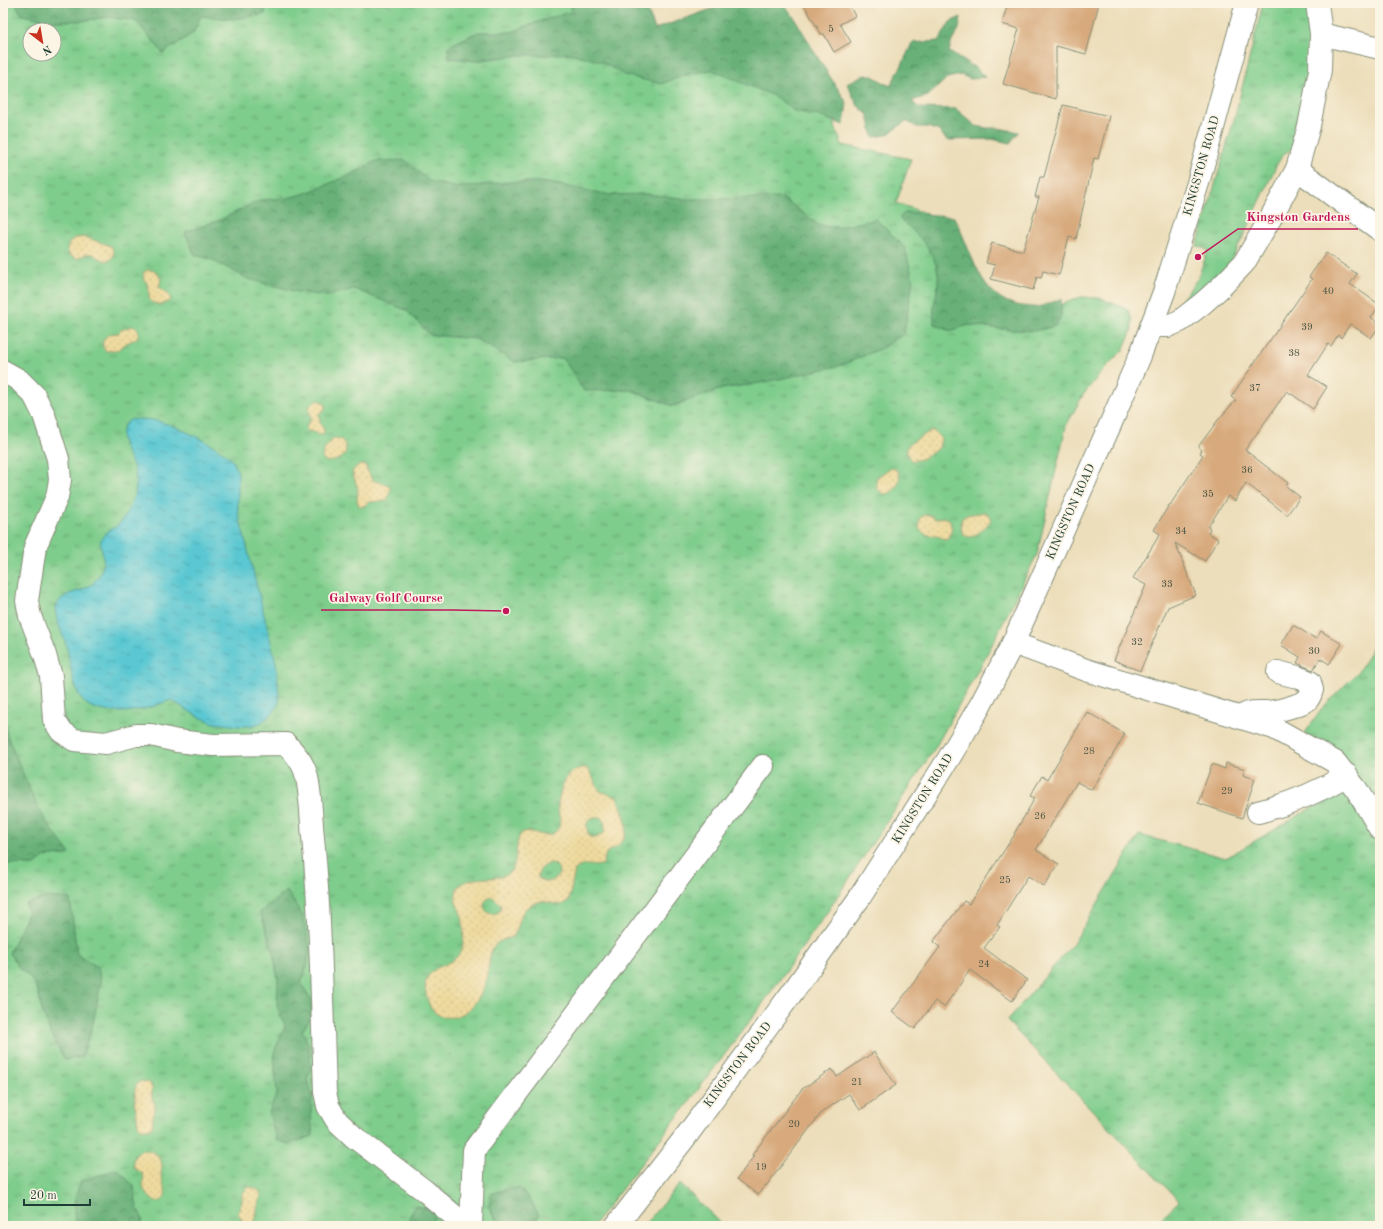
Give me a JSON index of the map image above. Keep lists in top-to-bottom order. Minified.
{"streets":{"main road":["KINGSTON ROAD"]},"places":["Kingston Gardens","Galway Golf Course"],"house_numbers":["5","40","39","38","37","36","35","34","33","32","30","28","29","26","25","24","21","20","19"],"scale_bar":"20 m","north":"bottom right"}
